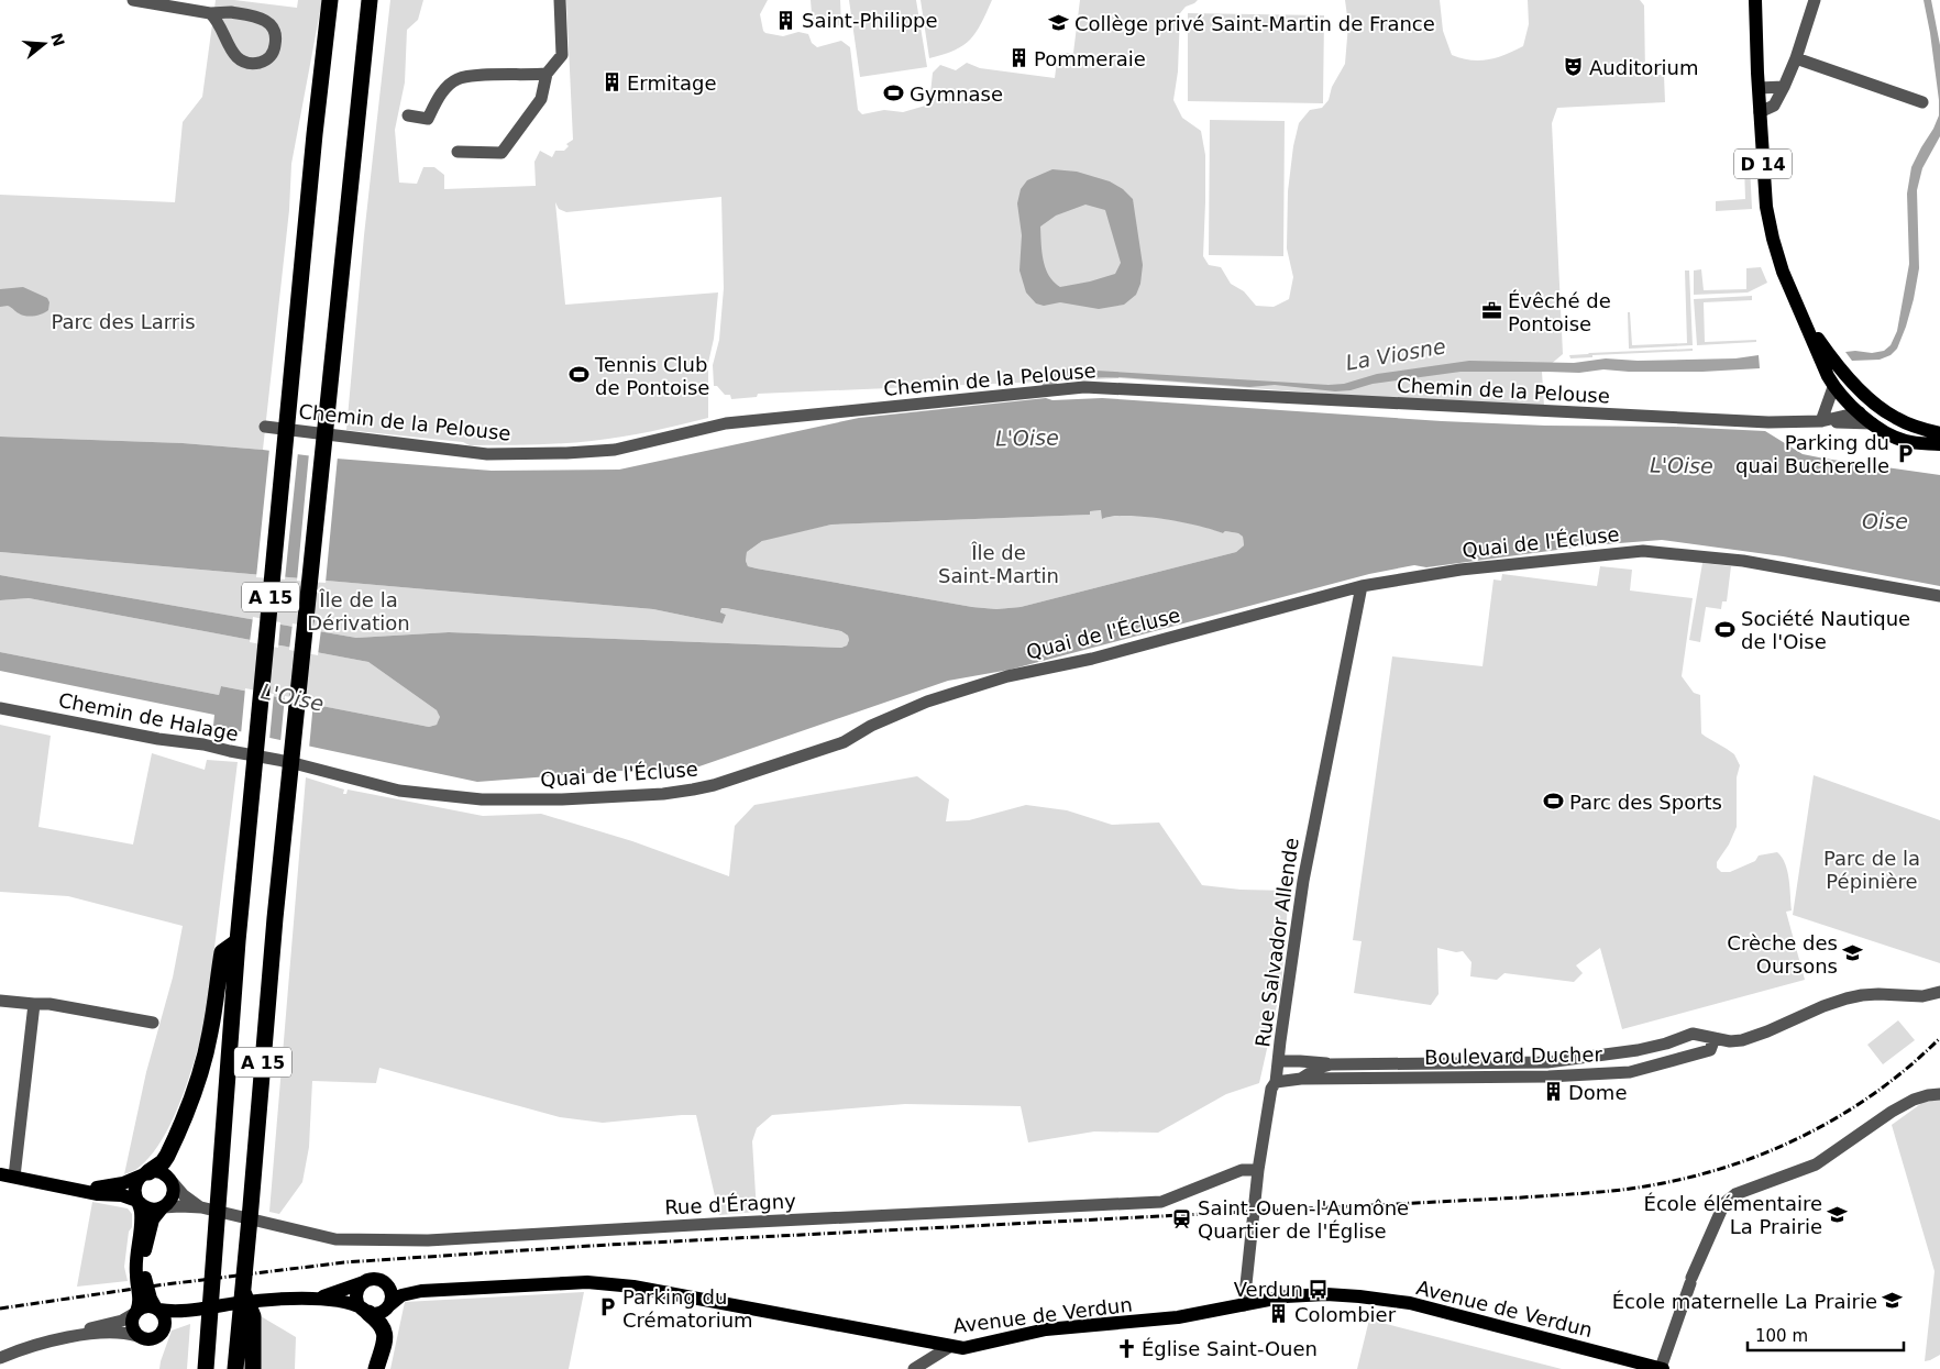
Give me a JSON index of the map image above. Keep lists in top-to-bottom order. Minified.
{"streets":{"highway":["A 15"],"main road":["D 14","Avenue de Verdun"],"street":["Chemin de la Pelouse","Quai de l'Écluse","Chemin de Halage","Rue Salvador Allende","Boulevard Ducher","Rue d'Éragny"]},"crossings":[["D 14","Chemin de la Pelouse"],["Quai de l'Écluse","Chemin de Halage"],["Quai de l'Écluse","Rue Salvador Allende"],["Rue Salvador Allende","Boulevard Ducher"],["Rue Salvador Allende","Rue d'Éragny"],["Rue Salvador Allende","Avenue de Verdun"]],"water":["La Viosne","L'Oise","Oise"],"parks":["Parc des Larris","Île de Saint-Martin","Île de la Dérivation","Parc de la Pépinière"],"places":{"building":["Saint-Philippe","Pommeraie","Ermitage","Dome","Colombier"],"school or university":["Collège privé Saint-Martin de France","Crèche des Oursons","École élémentaire La Prairie","École maternelle La Prairie"],"theatre":["Auditorium"],"sports":["Gymnase","Tennis Club de Pontoise","Société Nautique de l'Oise","Parc des Sports"],"office":["Évêché de Pontoise"],"parking":["Parking du quai Bucherelle","Parking du Crématorium"],"station":["Saint-Ouen-l'Aumône Quartier de l'Église"],"bus stop":["Verdun"],"church":["Église Saint-Ouen"]},"scale_bar":"100 m","north":"right"}
